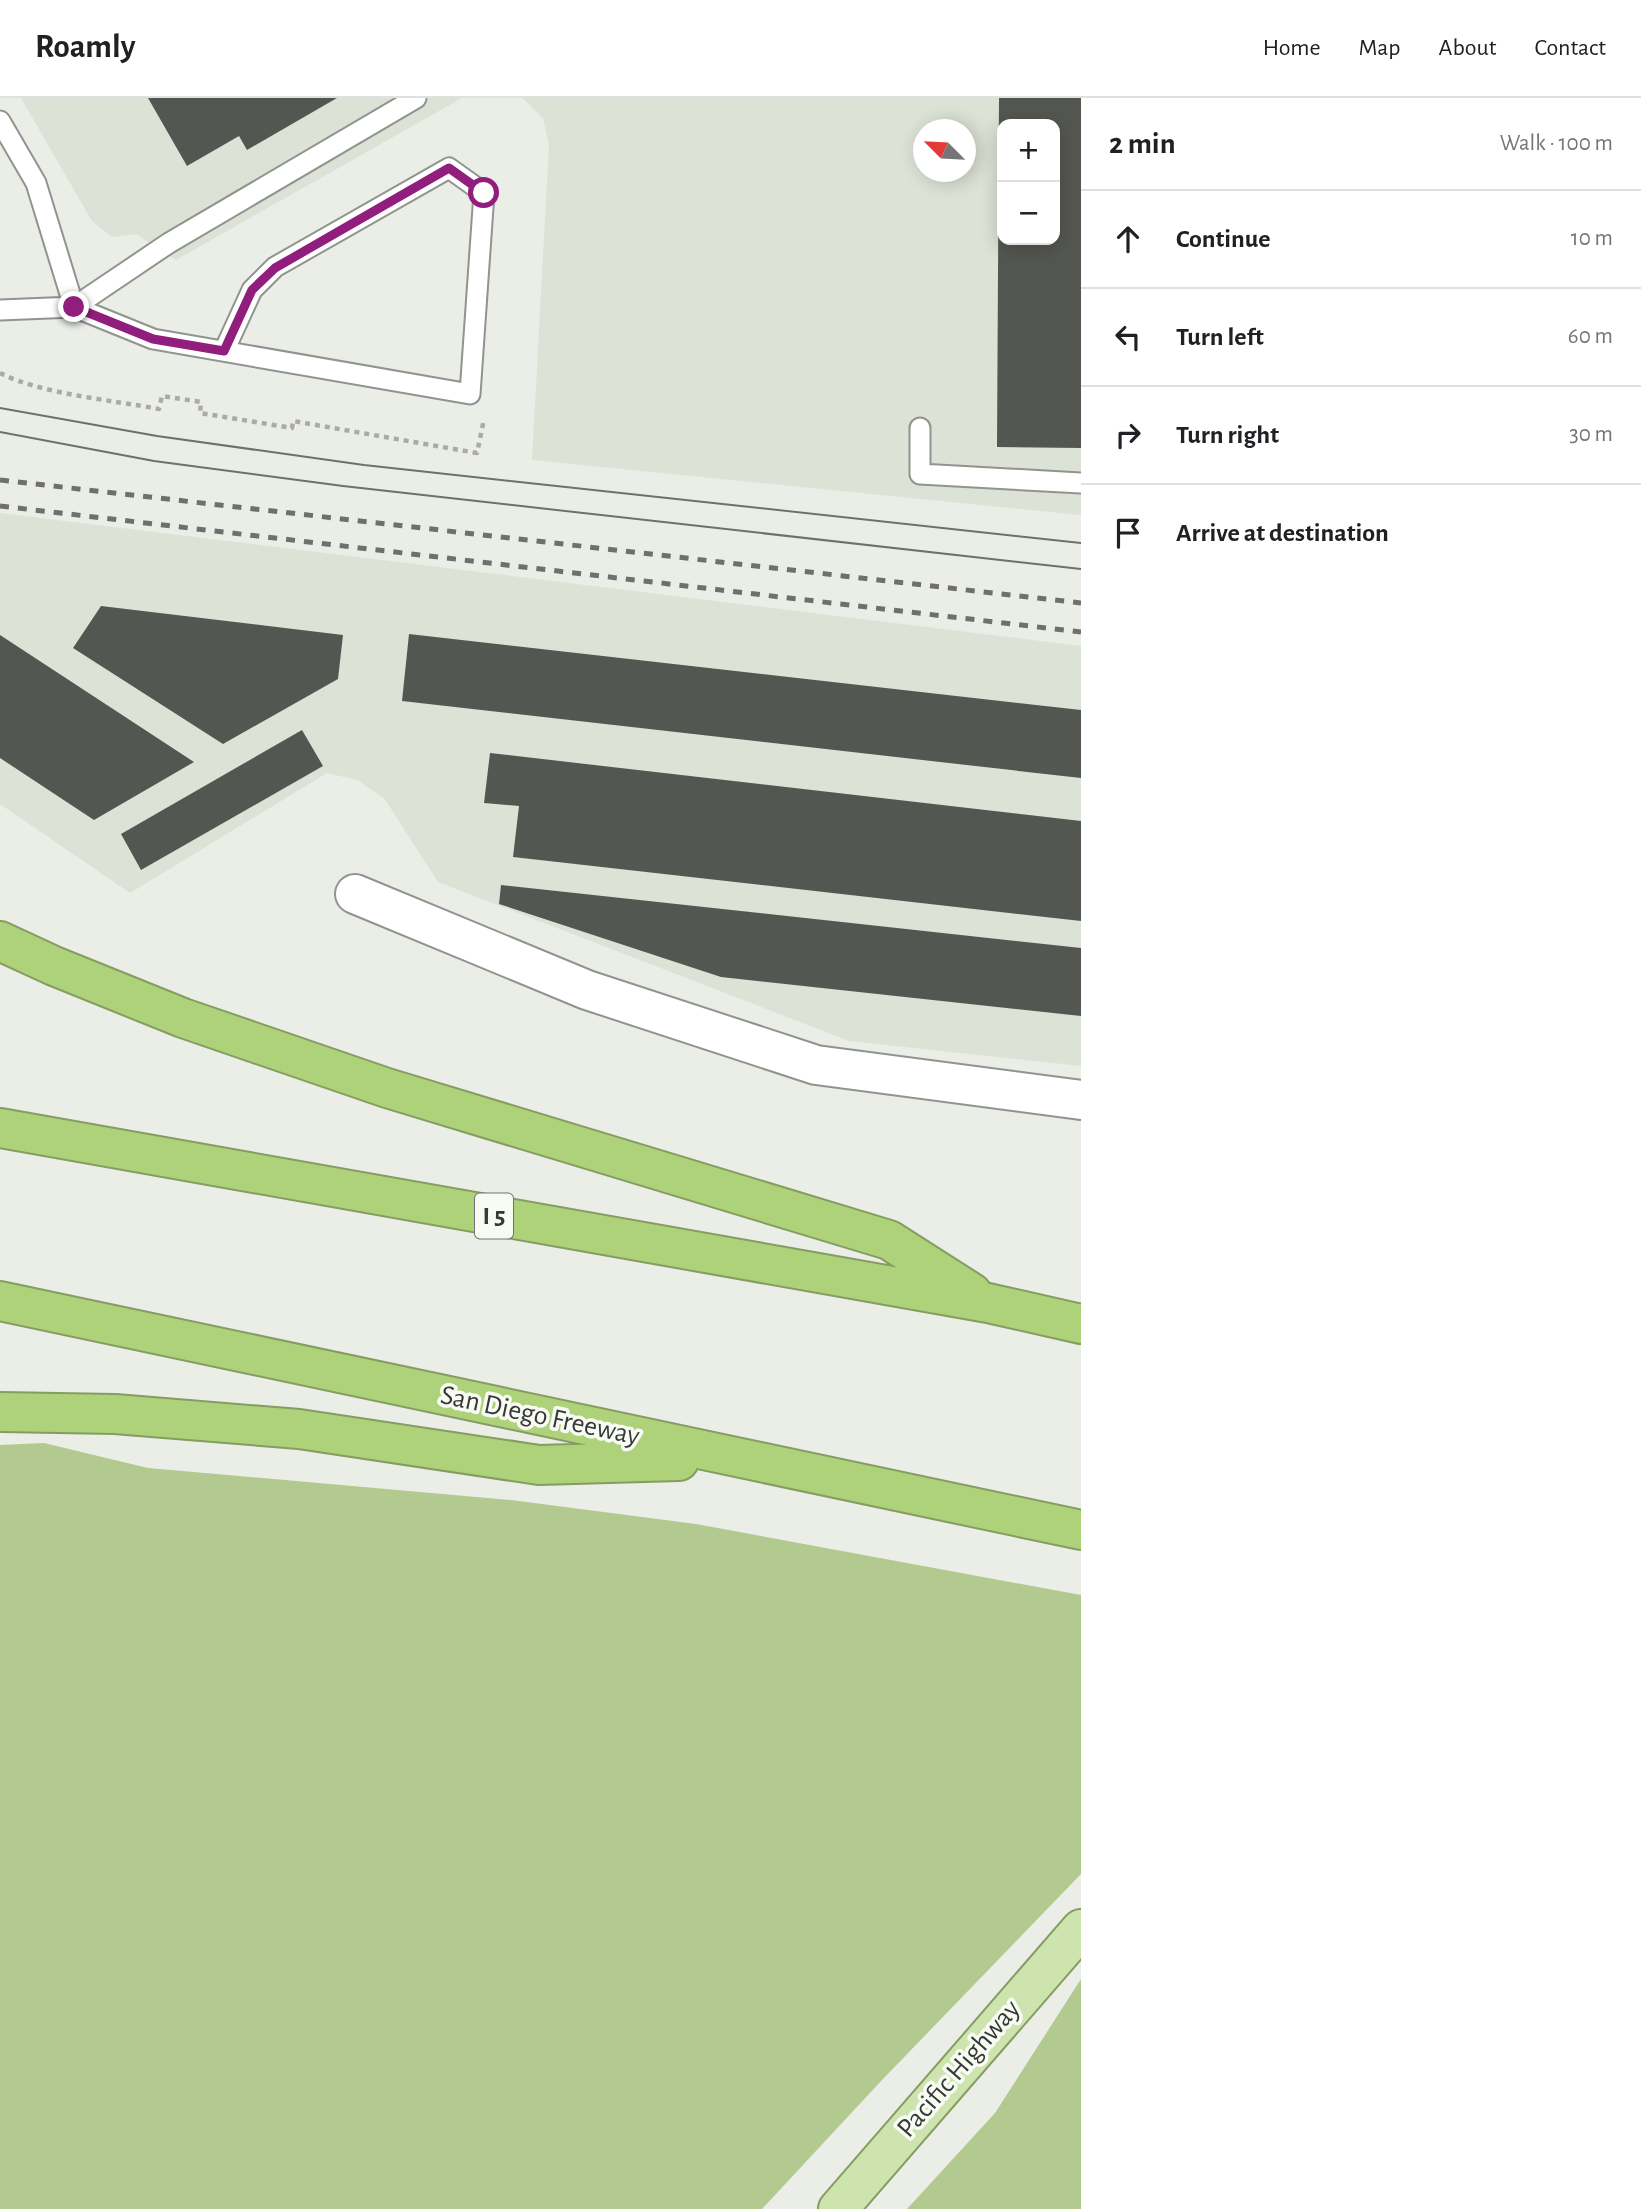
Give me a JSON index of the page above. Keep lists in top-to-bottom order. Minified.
{"streets":{"highway":["I 5","San Diego Freeway"],"main road":["Pacific Highway"]},"north":"top left","page":{"header":"Roamly","nav":["Home","Map","About","Contact"],"heading":["2 min","Walk · 100 m"],"map_buttons":["+","−"],"list":[["Continue","10 m"],["Turn left","60 m"],["Turn right","30 m"],"Arrive at destination"]}}
